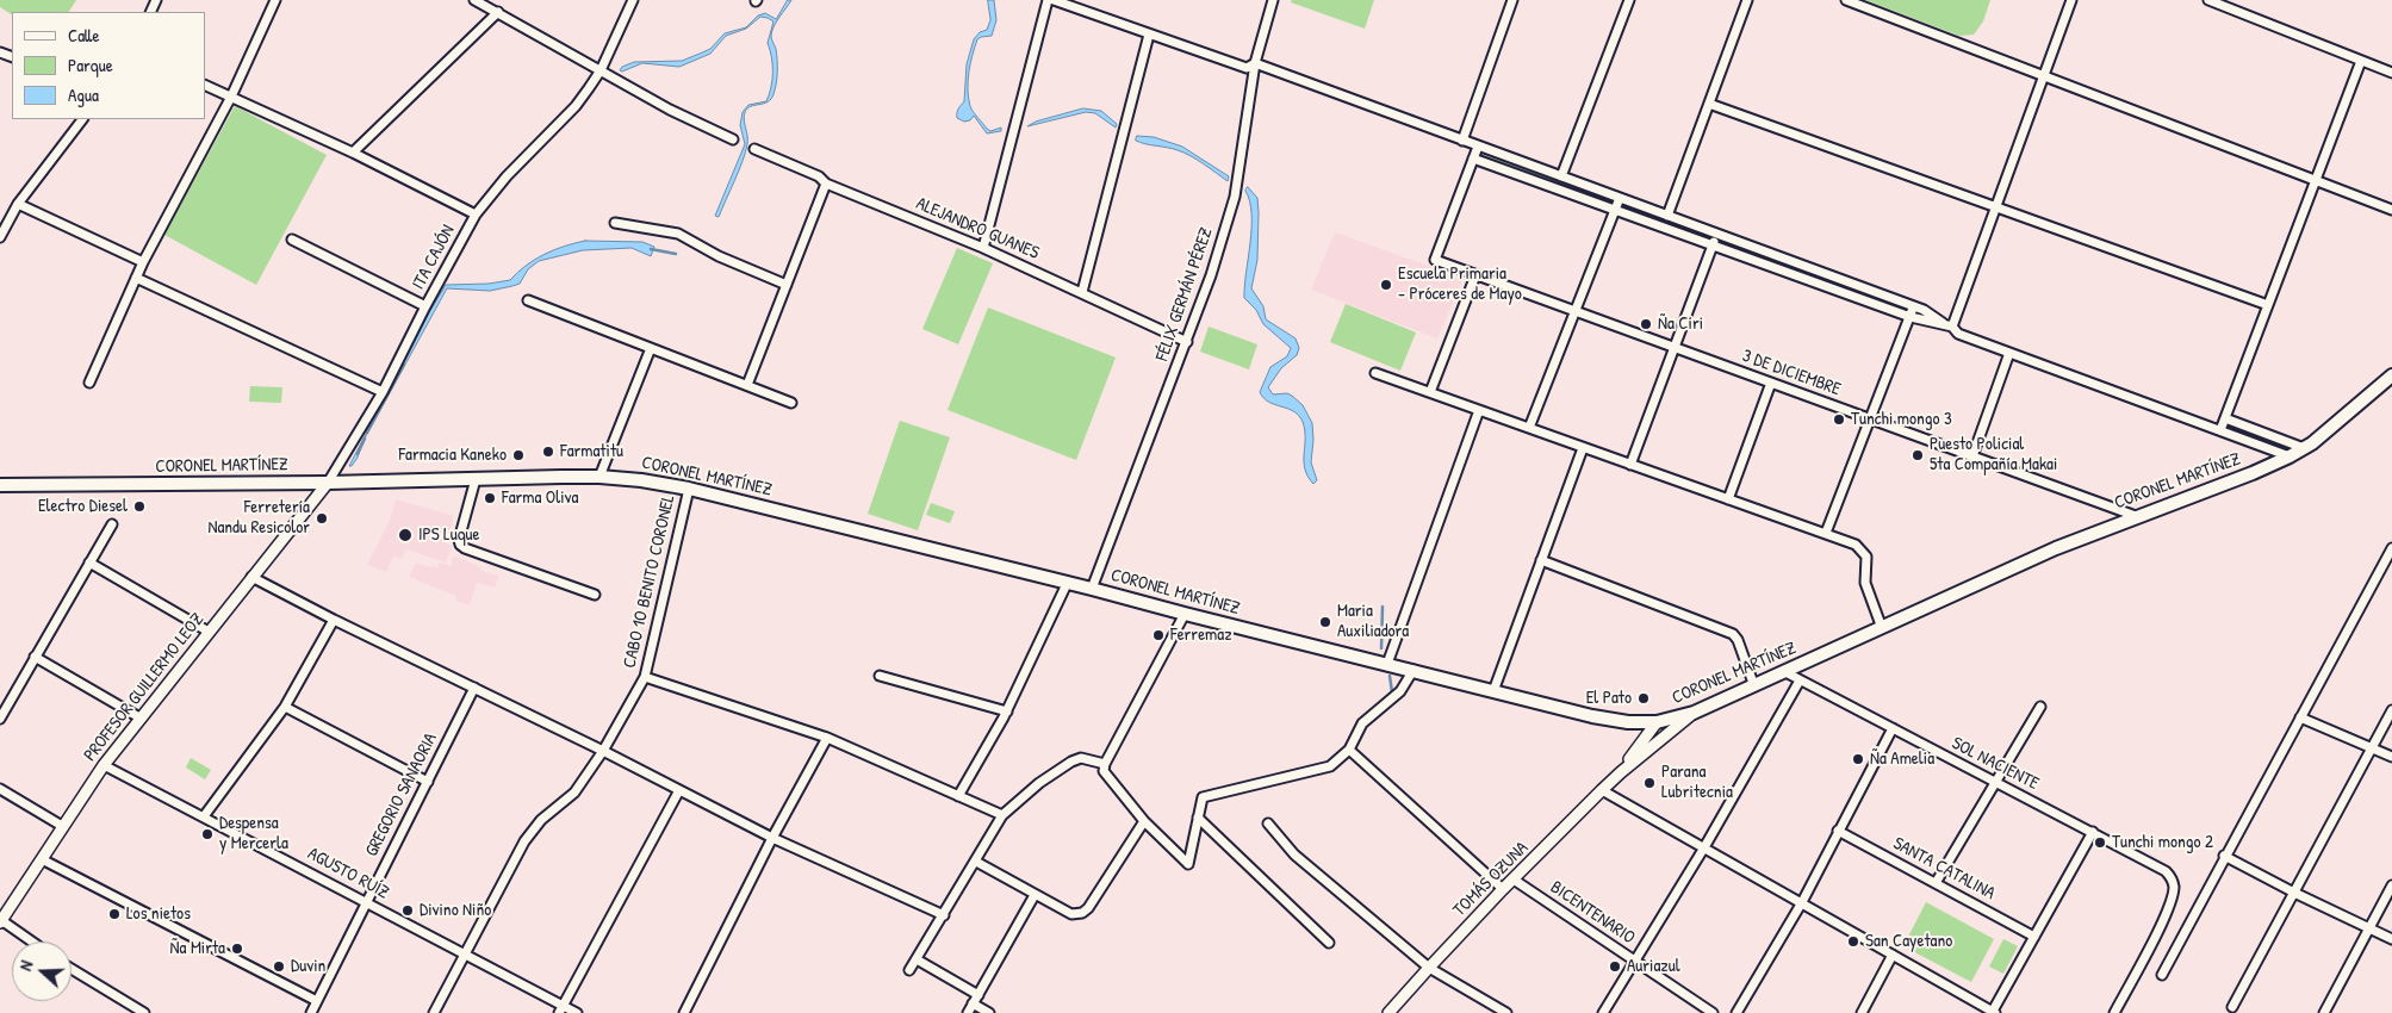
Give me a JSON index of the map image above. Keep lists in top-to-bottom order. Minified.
{"streets":{"main road":["CORONEL MARTÍNEZ"],"street":["ALEJANDRO GUANES","ITA CAJÓN","FÉLIX GERMÁN PÉREZ","3 DE DICIEMBRE","CABO 1O BENITO CORONEL","PROFESOR GUILLERMO LEOZ","SOL NACIENTE","GREGORIO SANAORIA","SANTA CATALINA","AGUSTO RUÍZ","TOMÁS OZUNA","BICENTENARIO"]},"crossings":[["ALEJANDRO GUANES","FÉLIX GERMÁN PÉREZ"],["ITA CAJÓN","CORONEL MARTÍNEZ"],["ITA CAJÓN","PROFESOR GUILLERMO LEOZ"],["FÉLIX GERMÁN PÉREZ","CORONEL MARTÍNEZ"],["3 DE DICIEMBRE","CORONEL MARTÍNEZ"],["CORONEL MARTÍNEZ","CABO 1O BENITO CORONEL"],["CORONEL MARTÍNEZ","PROFESOR GUILLERMO LEOZ"],["CORONEL MARTÍNEZ","SOL NACIENTE"],["CORONEL MARTÍNEZ","TOMÁS OZUNA"],["CABO 1O BENITO CORONEL","AGUSTO RUÍZ"],["PROFESOR GUILLERMO LEOZ","AGUSTO RUÍZ"],["GREGORIO SANAORIA","AGUSTO RUÍZ"],["TOMÁS OZUNA","BICENTENARIO"]],"places":["Escuela Primaria - Próceres de Mayo","Ña Ciri","Tunchi mongo 3","Farmatitu","Farmacia Kaneko","Puesto Policial 5ta Compañía Makai","Farma Oliva","Electro Diesel","Ferretería Nandu Resicolor","IPS Luque","Maria Auxiliadora","Ferremaz","El Pato","Ña Amelia","Parana Lubritecnia","Despensa y Mercerla","Tunchi mongo 2","Divino Niño","Los nietos","San Cayetano","Ña Mirta","Duvin","Auriazul"],"legend":["Calle","Parque","Agua"],"north":"left"}
